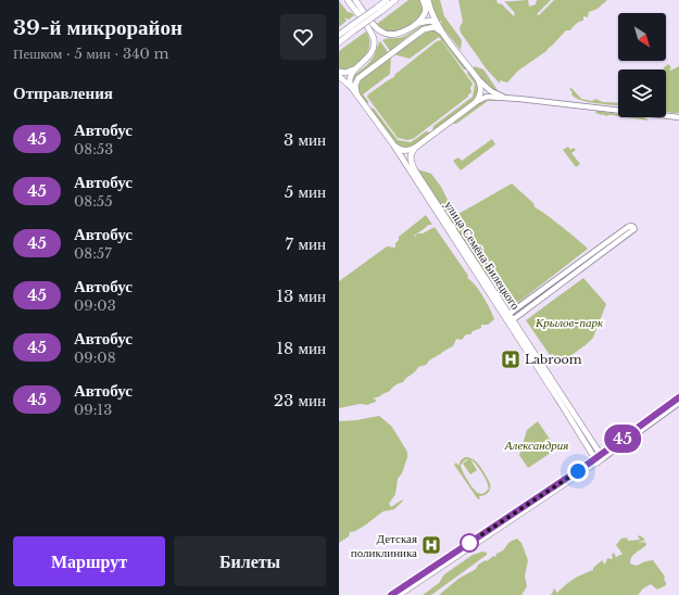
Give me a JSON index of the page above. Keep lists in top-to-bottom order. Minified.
{"streets":{"main road":["улица Семёна Билецкого"]},"parks":["Крылов-парк","Александрия"],"places":{"hospital":["Labroom","Детская поликлиника"]},"lines":["bus line 45"],"north":"bottom right","page":{"heading":[["39-й микрорайон","Пешком · 5 мин · 340 m"],"Отправления"],"on_map":"45","list":[{"mark":"45","name":"Автобус","note":"08:53","value":"3 мин"},{"mark":"45","name":"Автобус","note":"08:55","value":"5 мин"},{"mark":"45","name":"Автобус","note":"08:57","value":"7 мин"},{"mark":"45","name":"Автобус","note":"09:03","value":"13 мин"},{"mark":"45","name":"Автобус","note":"09:08","value":"18 мин"},{"mark":"45","name":"Автобус","note":"09:13","value":"23 мин"}],"buttons":["Маршрут","Билеты"]}}
